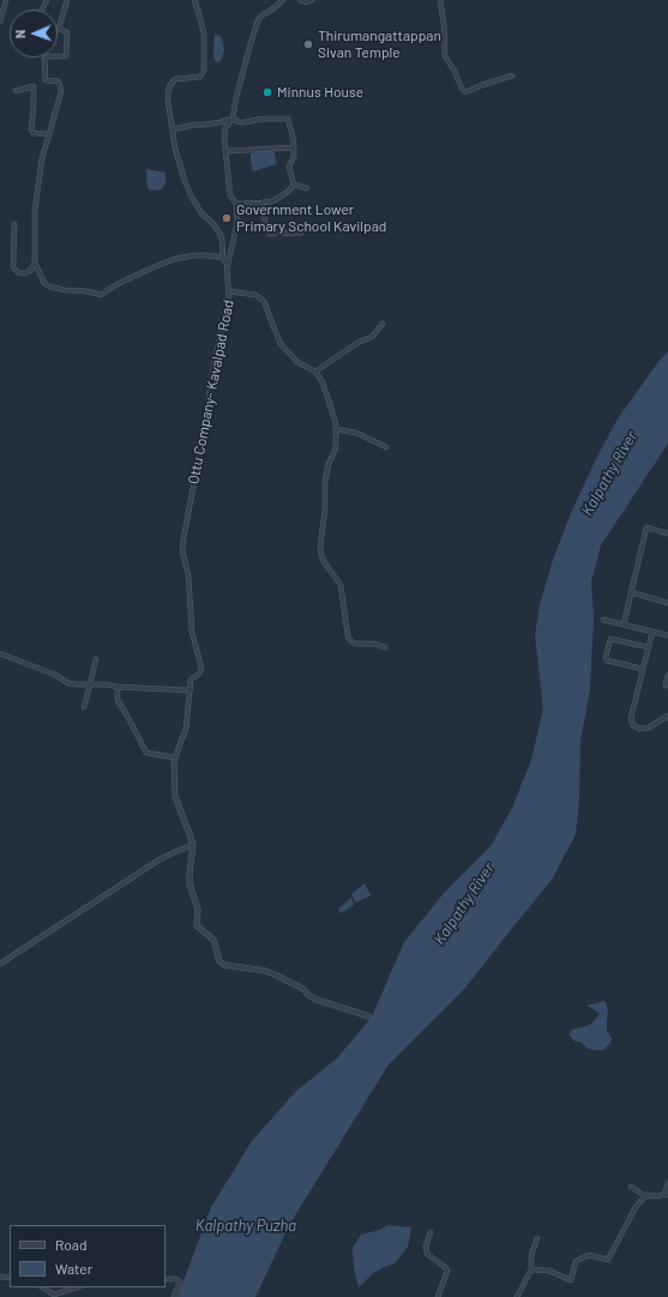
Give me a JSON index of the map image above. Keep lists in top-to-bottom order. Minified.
{"streets":{"street":["Ottu Company- Kavalpad Road"]},"water":["Kalpathy River","Kalpathy Puzha"],"places":["Thirumangattappan Sivan Temple","Minnus House","Government Lower Primary School Kavilpad"],"legend":["Road","Water"],"north":"left"}
